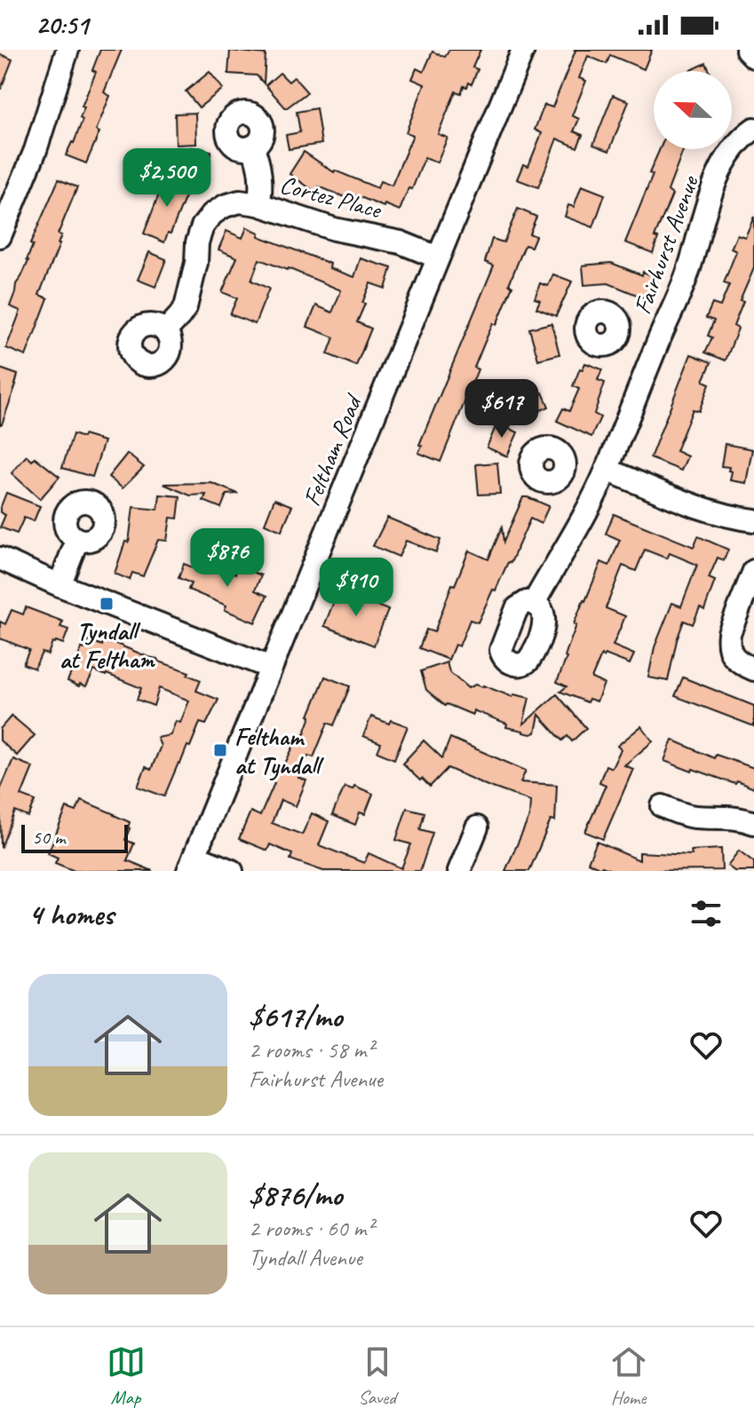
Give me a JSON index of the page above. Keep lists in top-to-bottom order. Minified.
{"streets":{"street":["Cortez Place","Fairhurst Avenue","Feltham Road"]},"crossings":[["Cortez Place","Feltham Road"]],"places":{"transit":["Tyndall at Feltham","Feltham at Tyndall"]},"scale_bar":"50 m","north":"left","page":{"status":"20:51","price":["$2,500","$617","$876","$910"],"scale":"50 m","heading":"4 homes","list":[{"name":"$617/mo","note":"2 rooms · 58 m² · Fairhurst Avenue"},{"name":"$876/mo","note":"2 rooms · 60 m² · Tyndall Avenue"}],"tabs":["Map","Saved","Home"]}}
